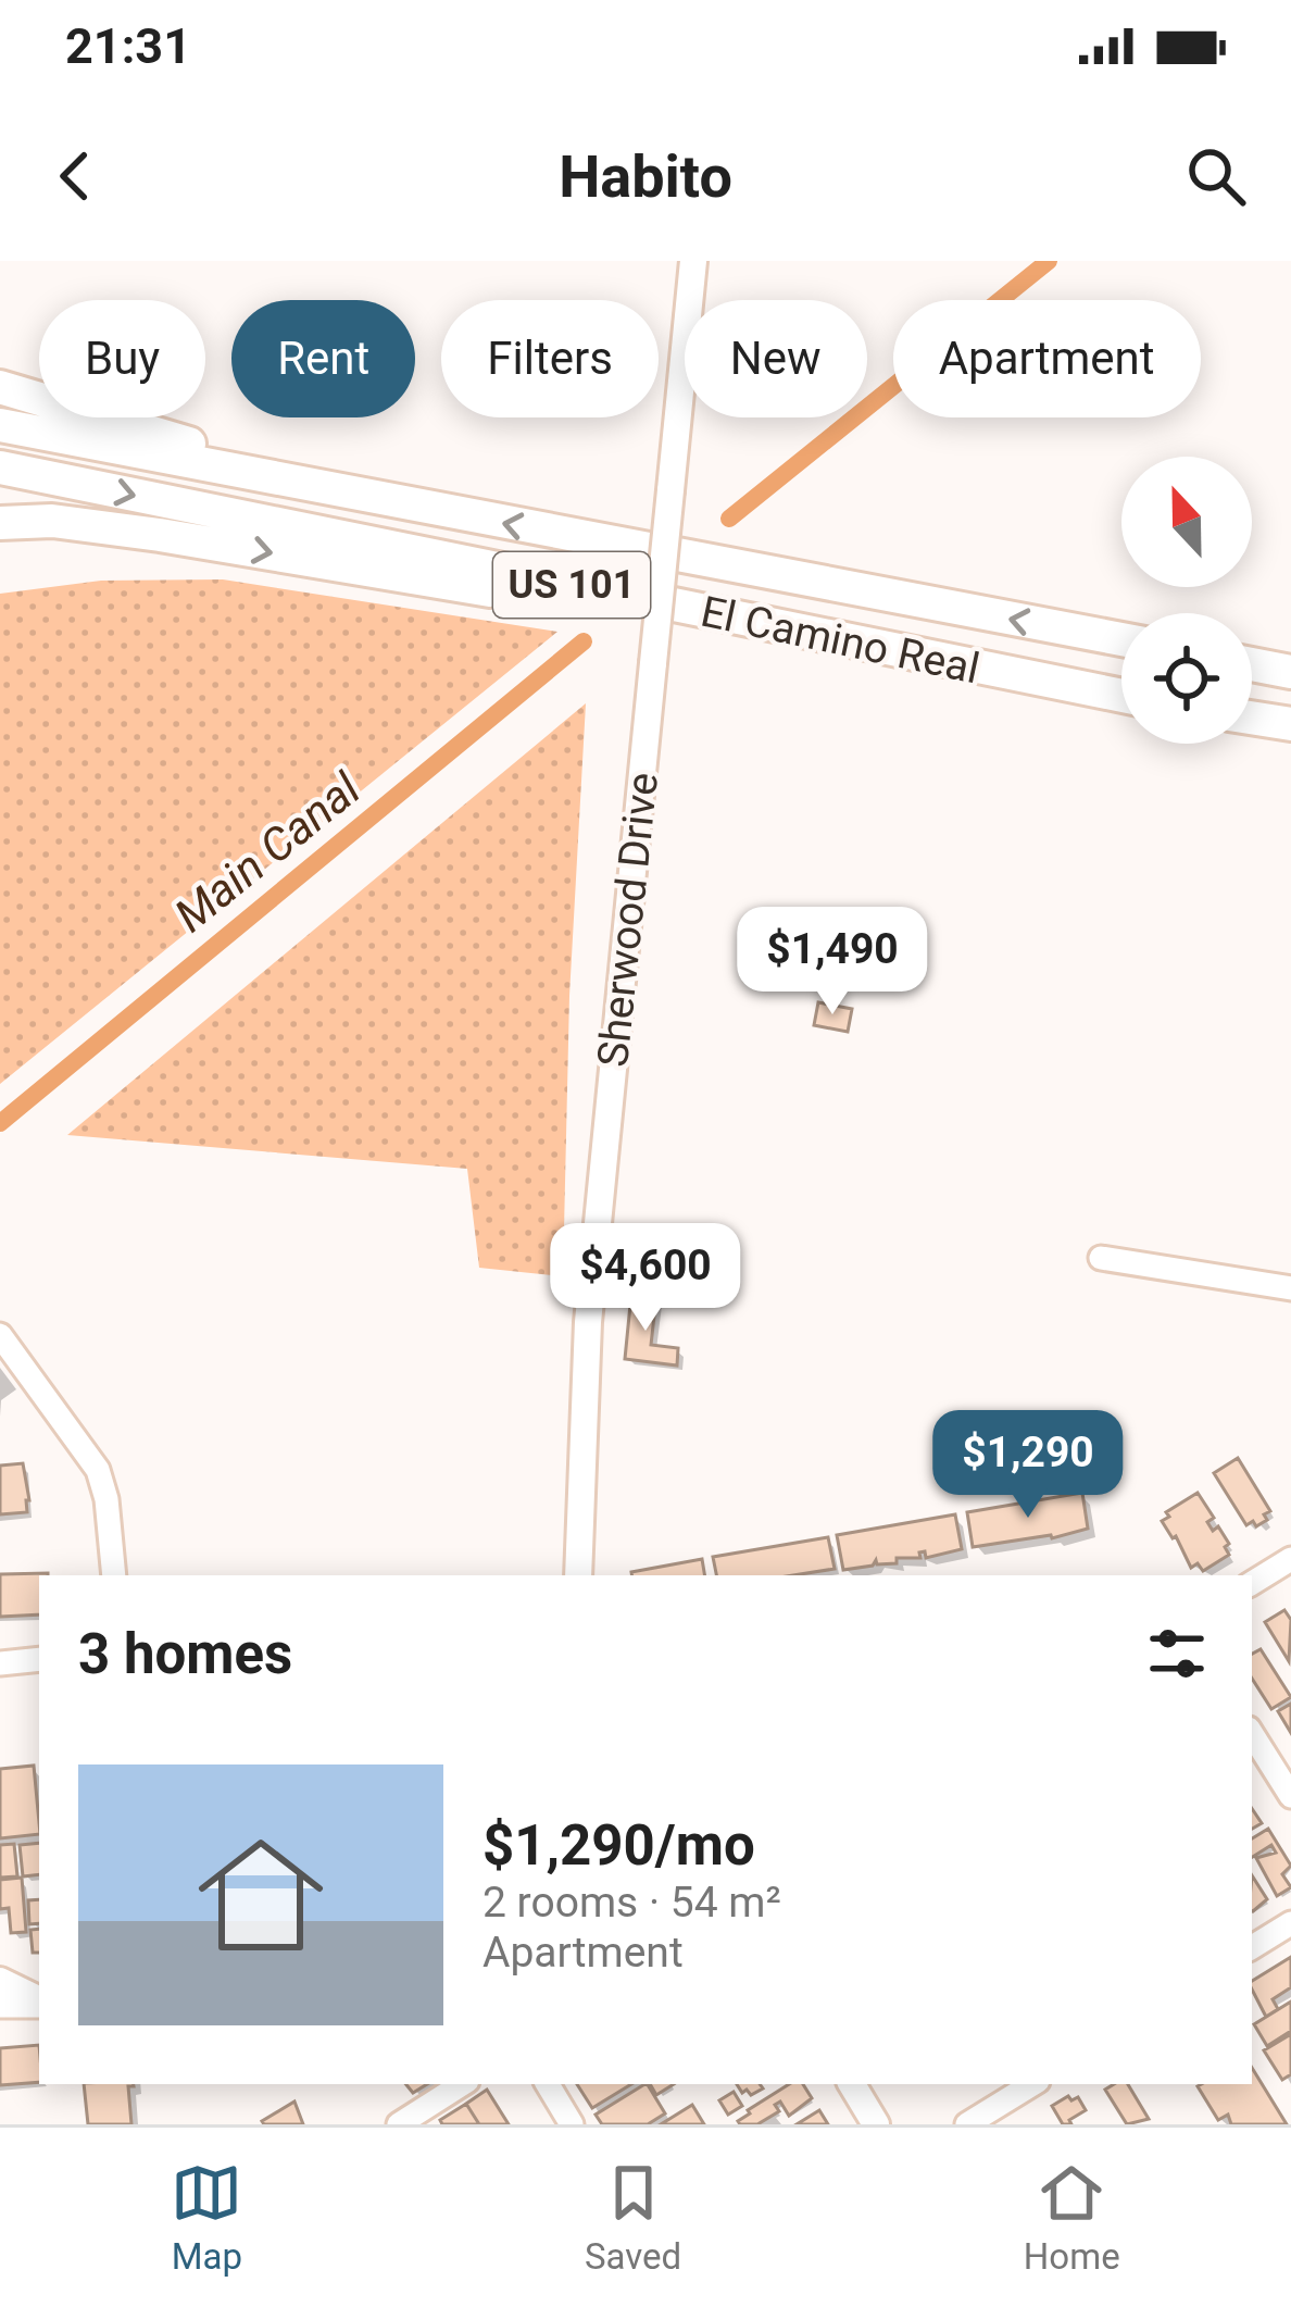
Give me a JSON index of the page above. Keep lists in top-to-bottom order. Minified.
{"streets":{"highway":["US 101","El Camino Real"],"main road":["Sherwood Drive"]},"water":["Main Canal"],"north":"top","page":{"status":"21:31","header":"Habito","chip":["Buy","Rent","Filters","New","Apartment"],"price":["$1,490","$4,600","$1,290"],"heading":"3 homes","list":[{"name":"$1,290/mo","note":"2 rooms · 54 m² · Apartment"}],"tabs":["Map","Saved","Home"]}}
